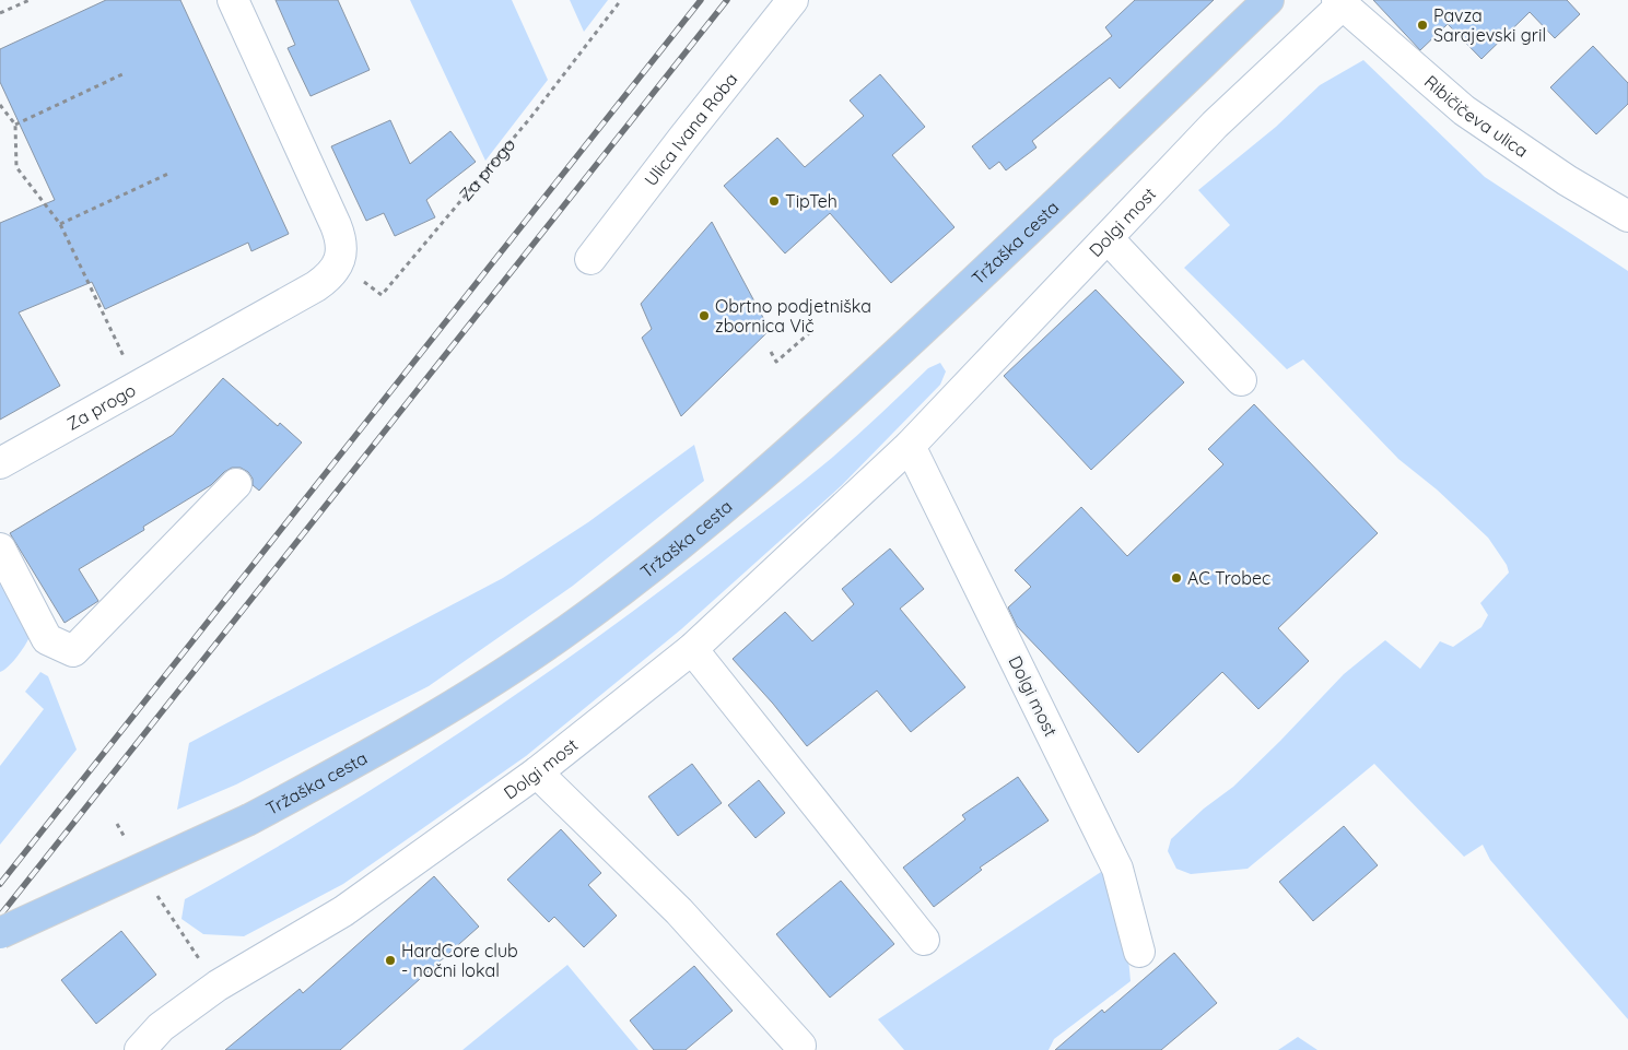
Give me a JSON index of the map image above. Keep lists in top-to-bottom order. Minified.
{"streets":{"main road":["Tržaška cesta"],"street":["Ribičičeva ulica","Ulica Ivana Roba","Za progo","Dolgi most"]},"crossings":[["Ribičičeva ulica","Dolgi most"]],"places":["Pavza Sarajevski gril","TipTeh","Obrtno podjetniška zbornica Vič","AC Trobec","HardCore club - nočni lokal"]}
